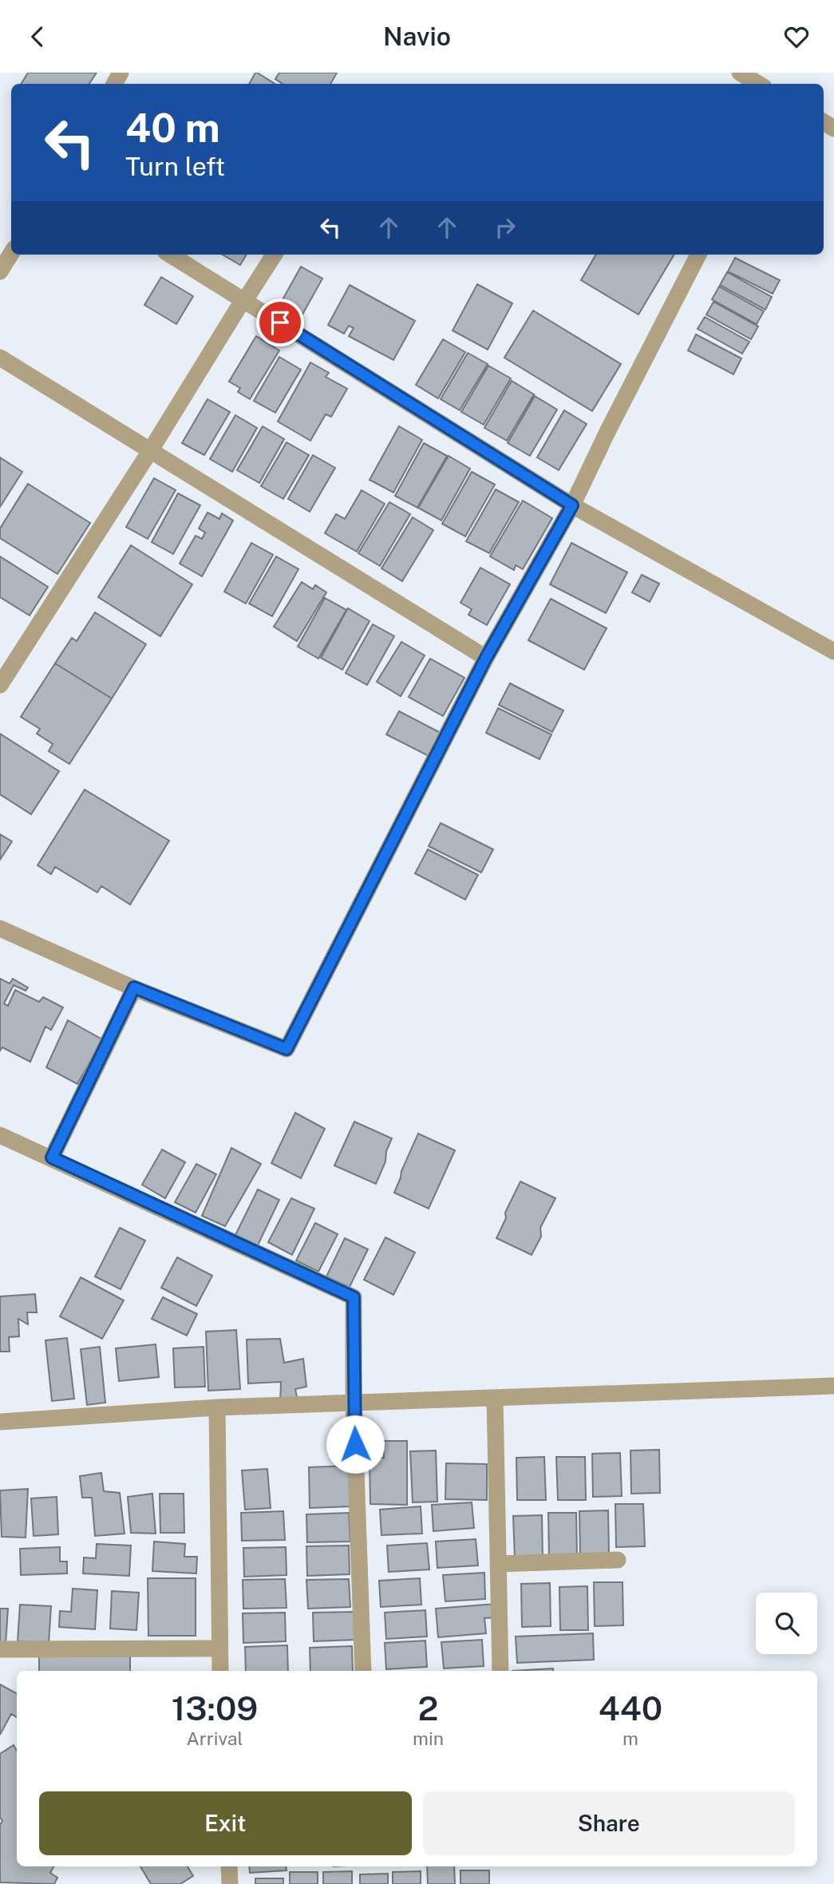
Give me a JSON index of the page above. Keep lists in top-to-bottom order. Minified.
{"page":{"header":"Navio","turn":["40 m","Turn left"],"eta":["13:09","Arrival","2","min","440","m"],"buttons":["Exit","Share"]}}
